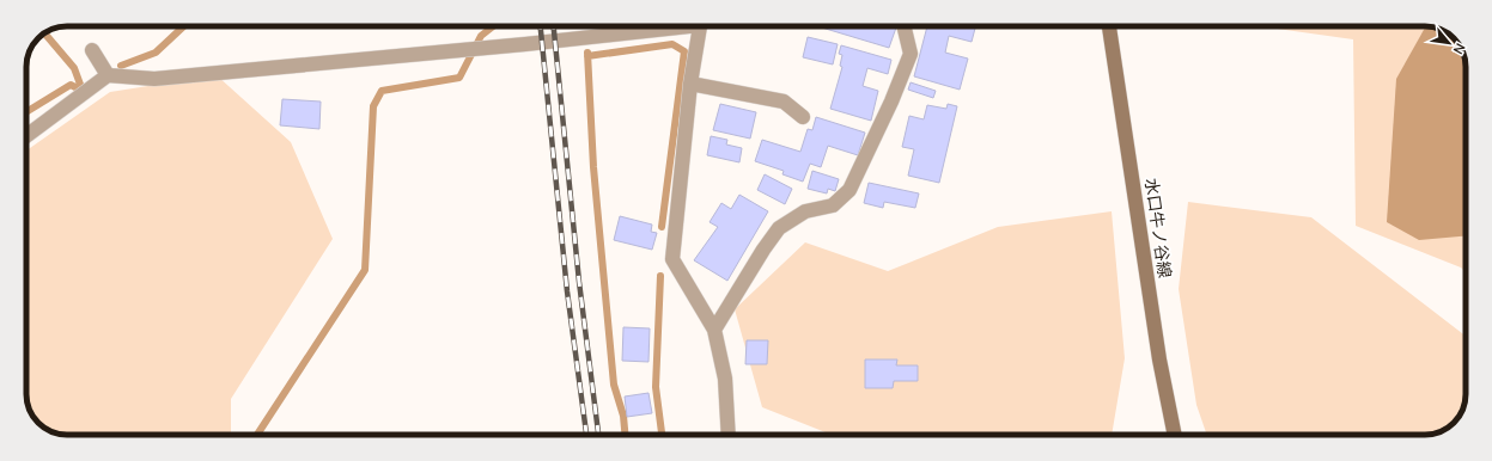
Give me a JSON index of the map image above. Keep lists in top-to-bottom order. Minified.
{"streets":{"main road":["水口牛ノ谷線"]},"north":"bottom right"}
